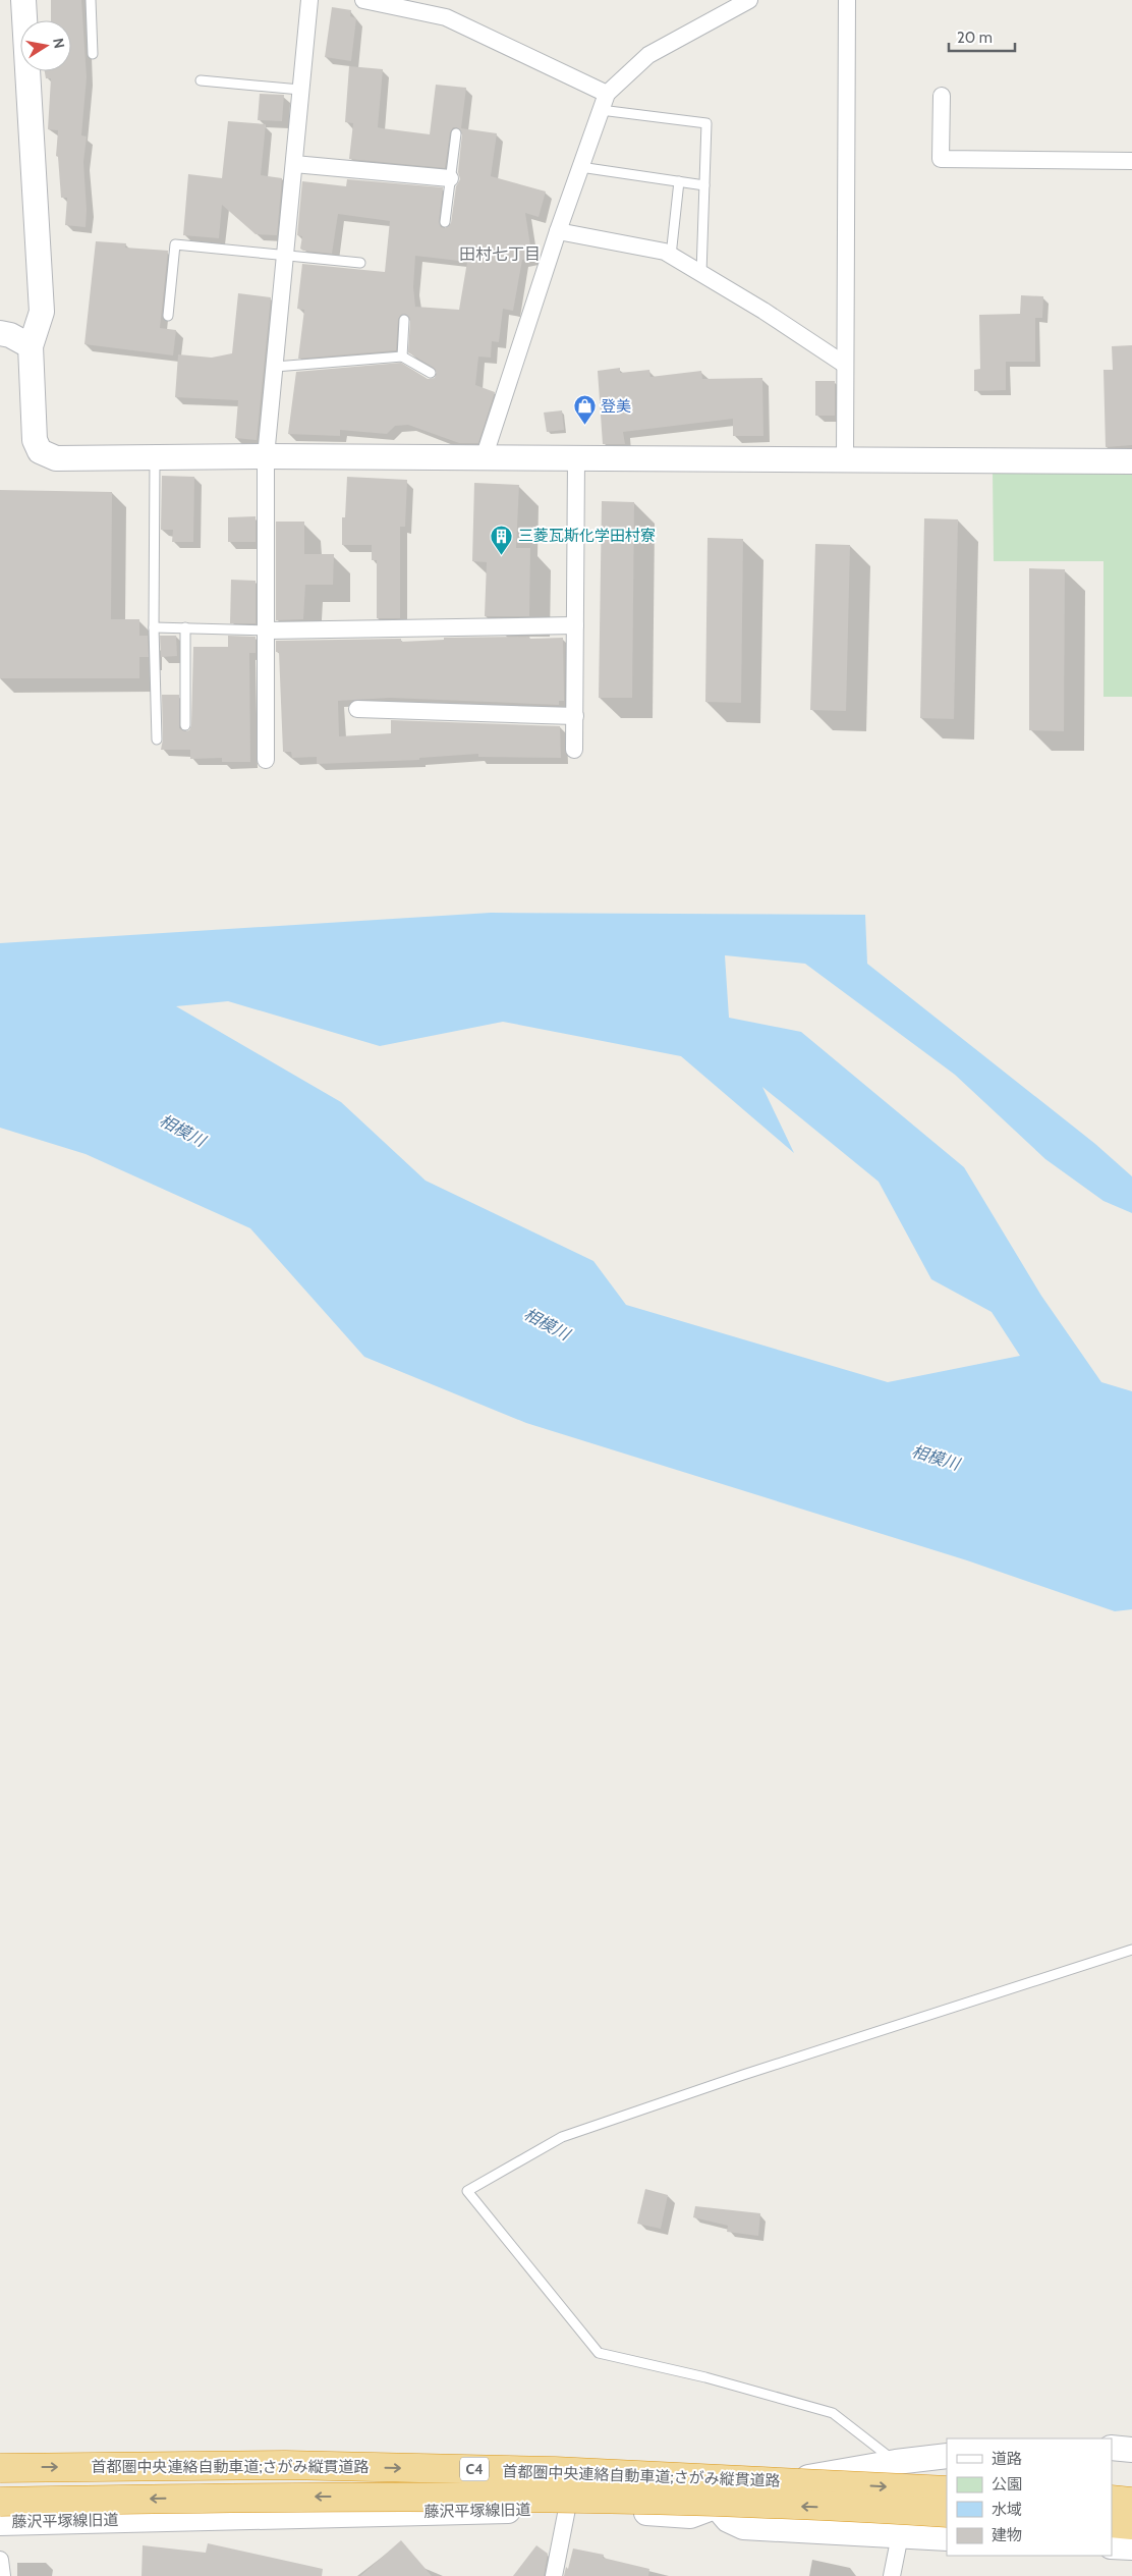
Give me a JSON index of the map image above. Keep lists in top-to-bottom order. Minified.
{"streets":{"highway":["首都圏中央連絡自動車道;さがみ縦貫道路","C4"],"street":["藤沢平塚線旧道"]},"districts":["田村七丁目"],"water":["相模川"],"places":{"shop":["登美"],"building":["三菱瓦斯化学田村寮"]},"legend":["道路","公園","水域","建物"],"scale_bar":"20 m","north":"right"}
